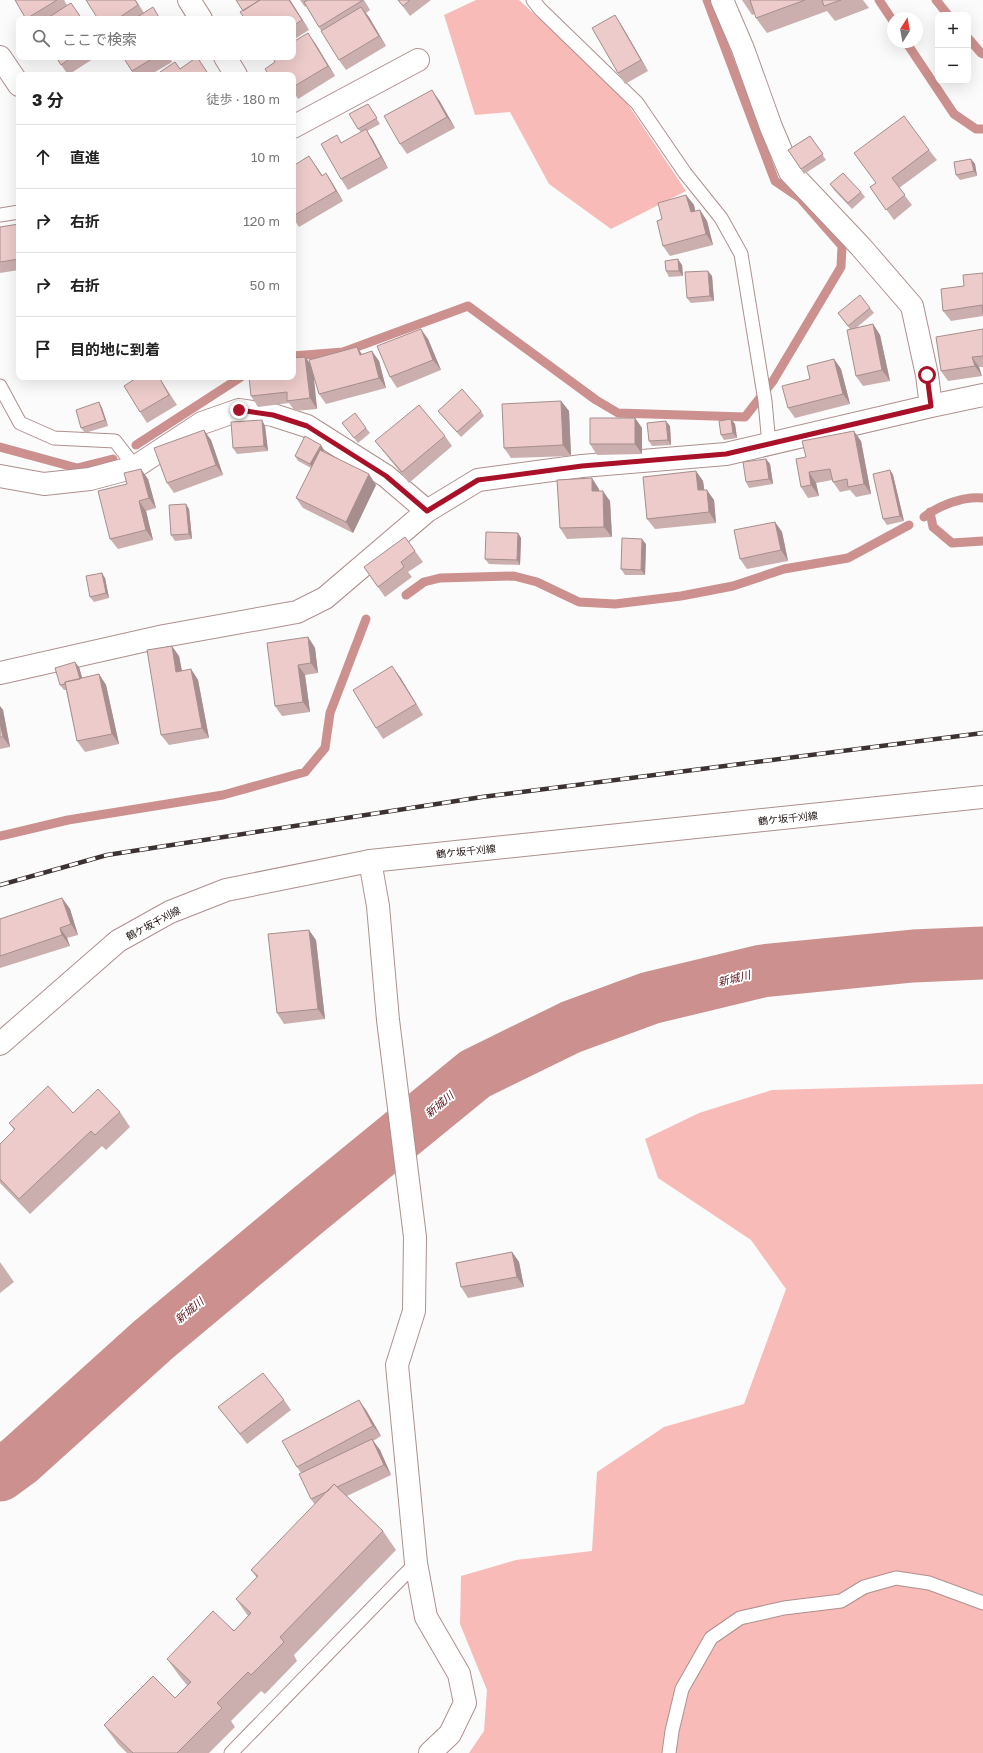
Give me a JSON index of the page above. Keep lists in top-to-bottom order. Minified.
{"streets":{"street":["鶴ケ坂千刈線"]},"water":["新城川"],"north":"top","page":{"map_buttons":["+","−"],"search":"ここで検索","heading":["3 分","徒歩 · 180 m"],"list":[["直進","10 m"],["右折","120 m"],["右折","50 m"],"目的地に到着"]}}
